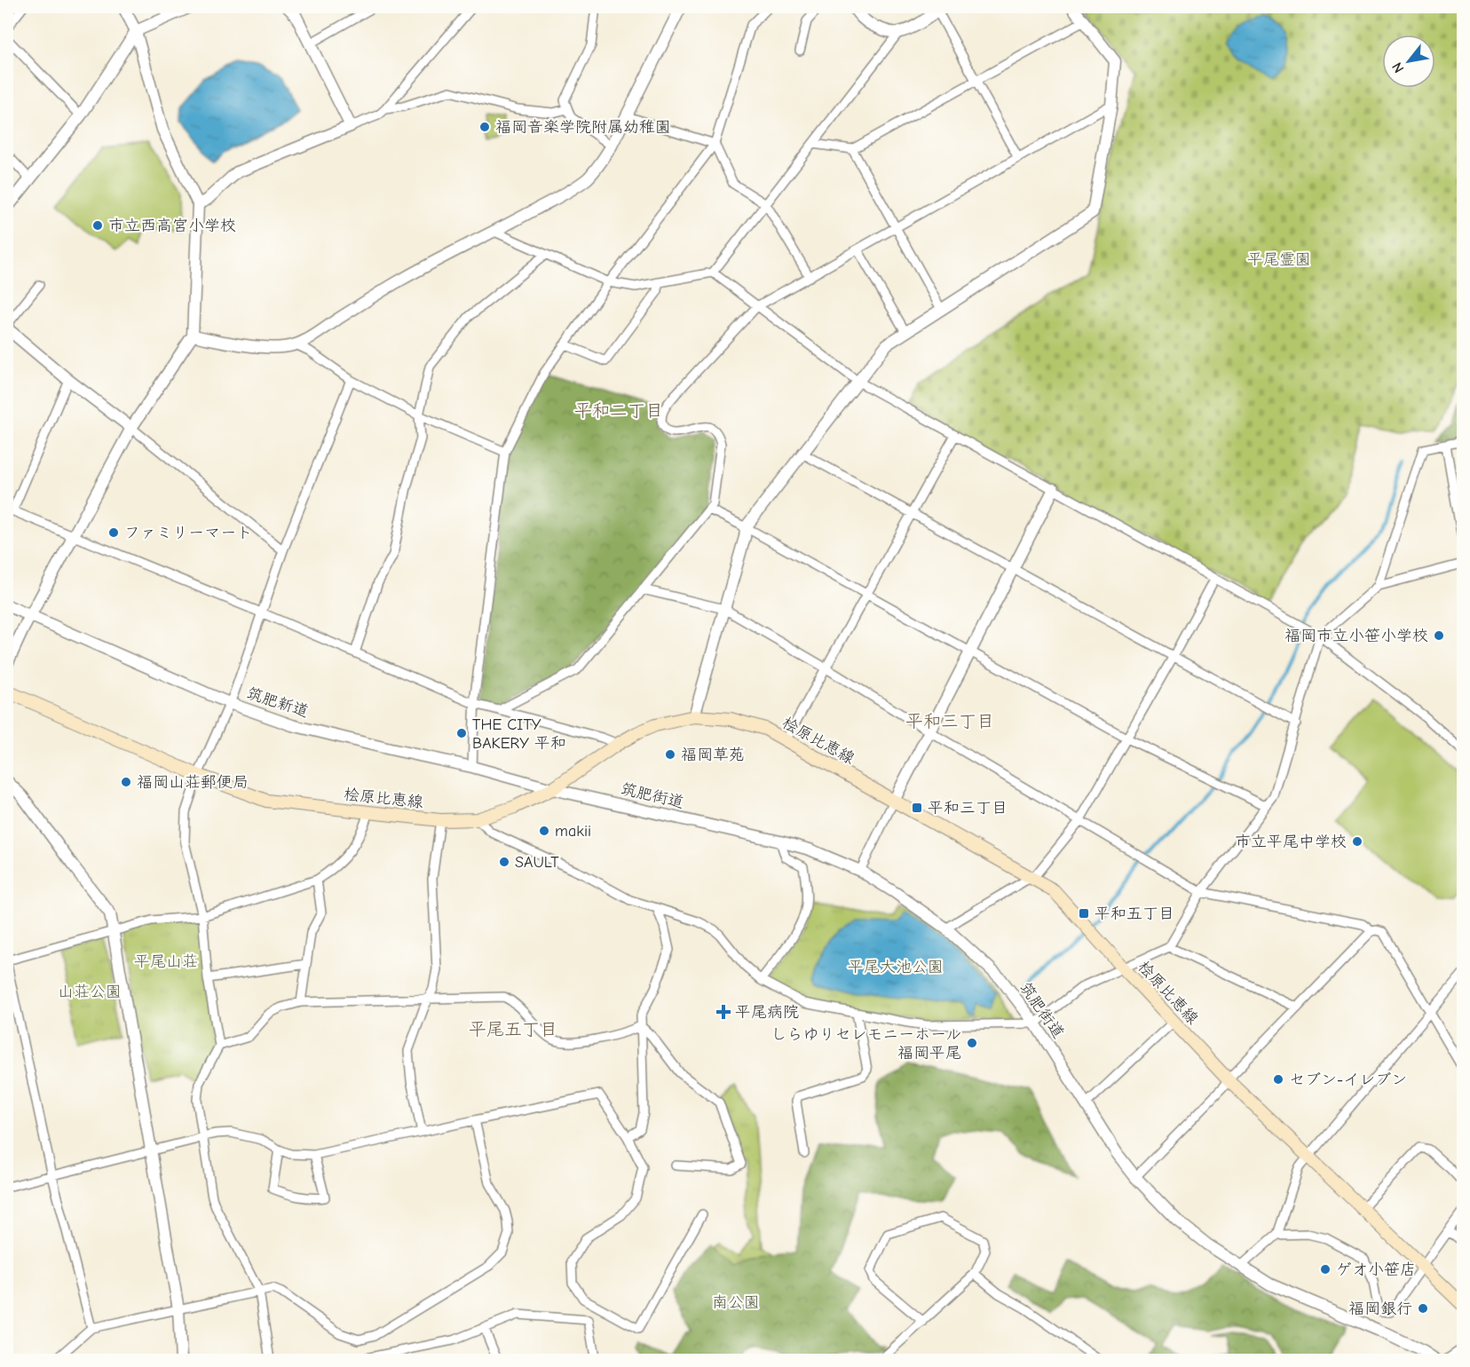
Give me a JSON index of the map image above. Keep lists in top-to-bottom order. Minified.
{"streets":{"main road":["桧原比恵線"],"street":["筑肥新道","筑肥街道"]},"crossings":[["筑肥新道","桧原比恵線"],["筑肥新道","筑肥街道"],["桧原比恵線","筑肥街道"]],"districts":["平和二丁目","平和三丁目","平尾五丁目"],"parks":["平尾霊園","平尾山荘","平尾大池公園","山荘公園","南公園"],"places":{"other":["福岡音楽学院附属幼稚園","市立西高宮小学校","ファミリーマート","福岡市立小笹小学校","THE CITY BAKERY 平和","福岡草苑","福岡山荘郵便局","makii","市立平尾中学校","SAULT","しらゆりセレモニーホール 福岡平尾","セブン-イレブン","ゲオ小笹店","福岡銀行"],"transit":["平和三丁目","平和五丁目"],"health":["平尾病院"]},"north":"bottom left"}
